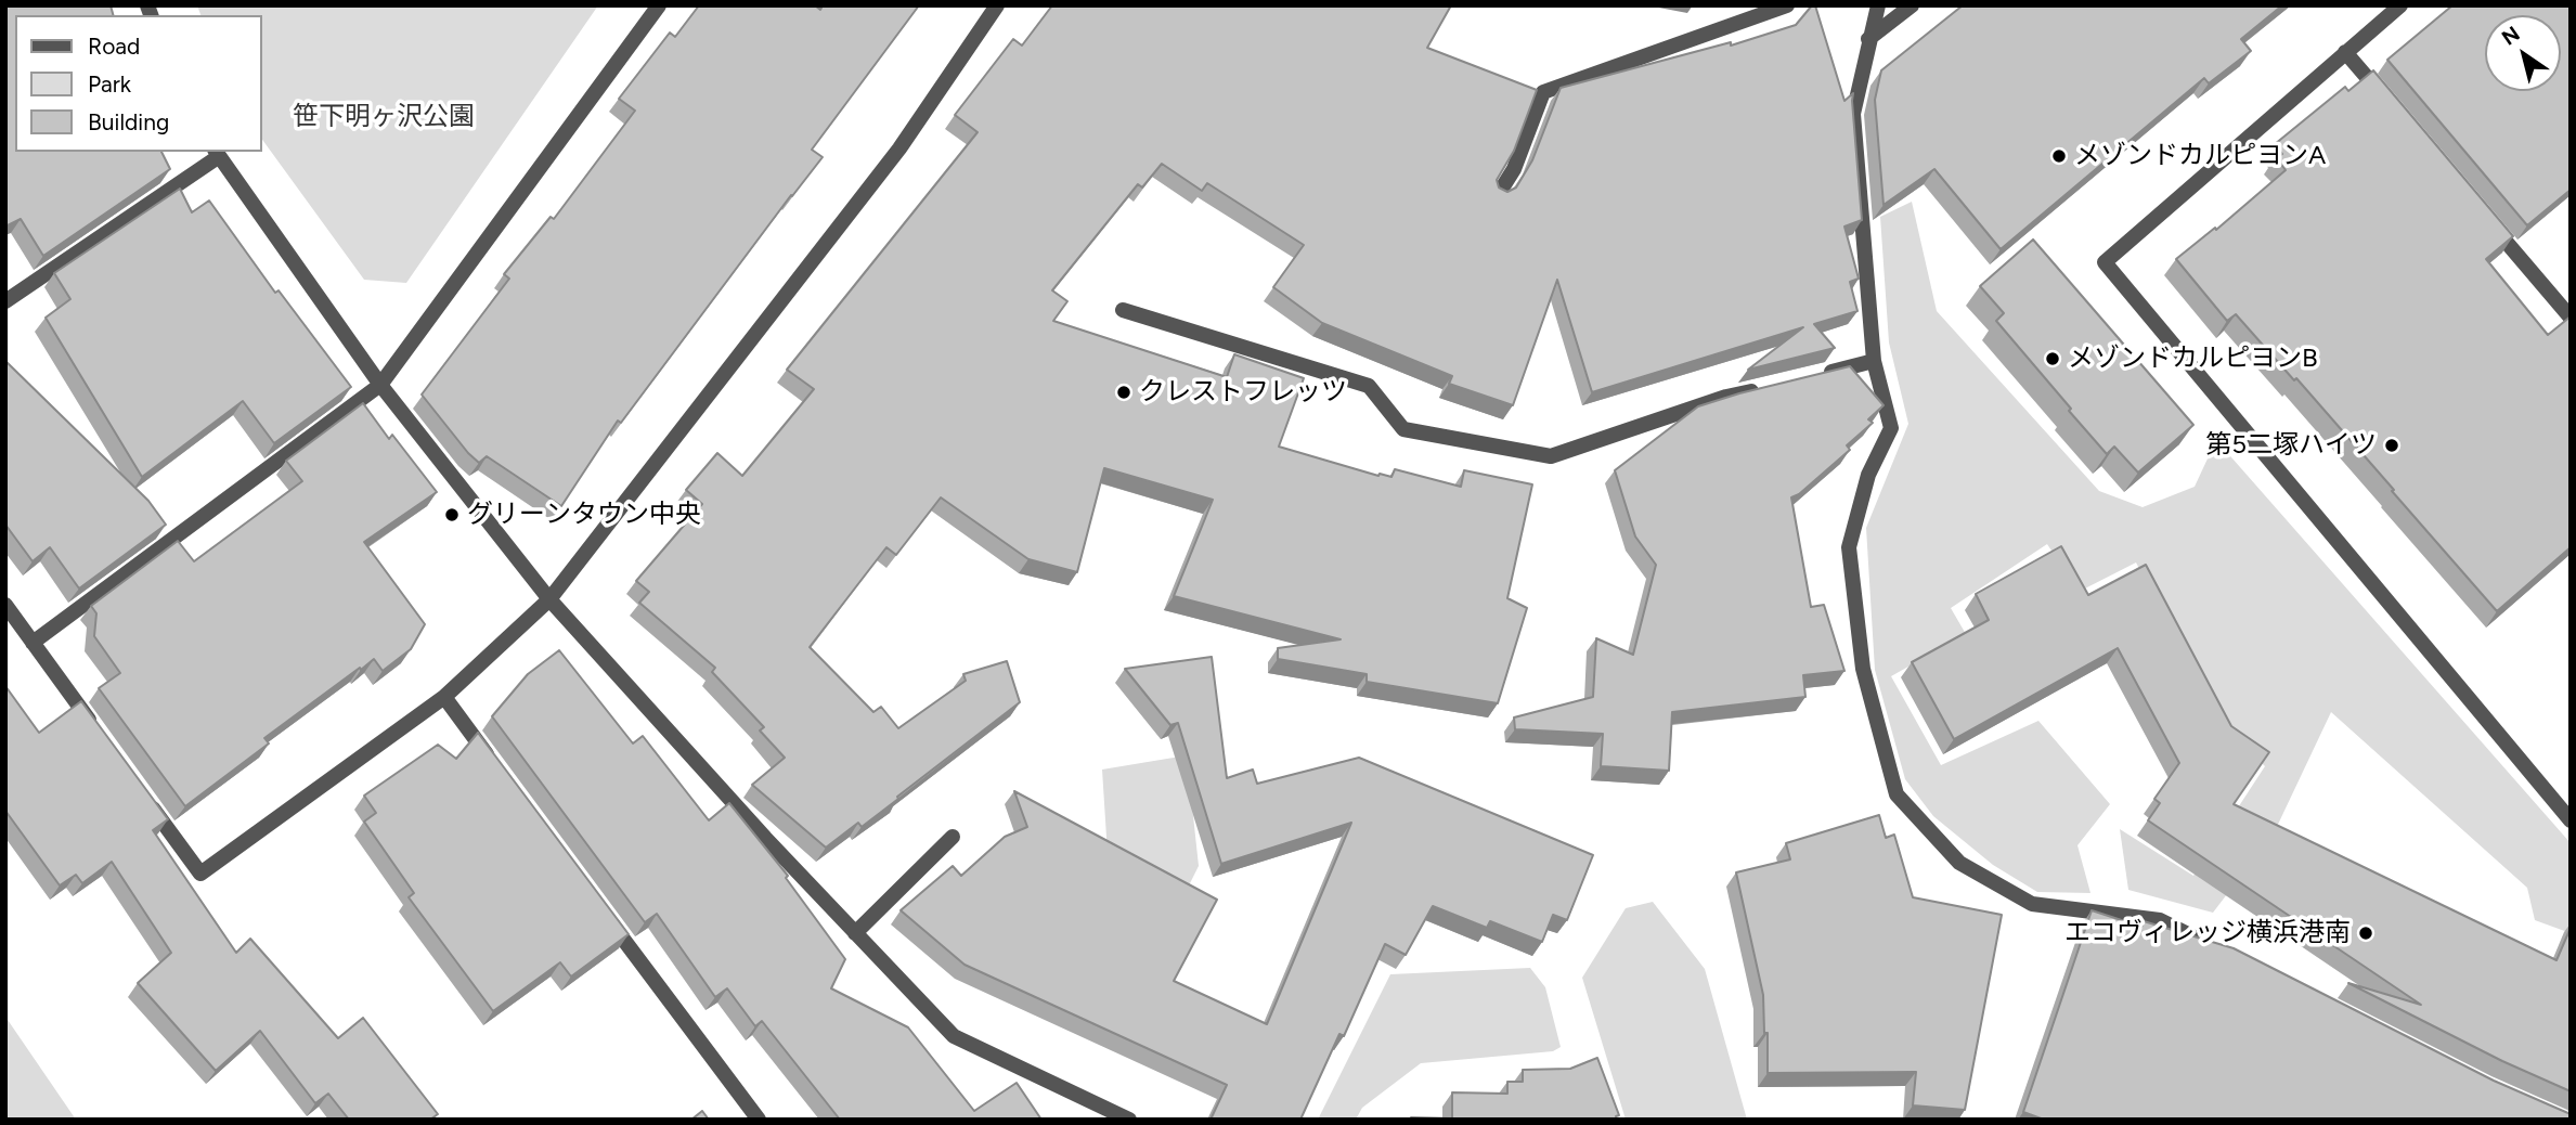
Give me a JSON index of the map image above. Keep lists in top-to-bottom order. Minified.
{"parks":["笹下明ヶ沢公園"],"places":["メゾンドカルピヨンA","メゾンドカルピヨンB","クレストフレッツ","第5二塚ハイツ","グリーンタウン中央","エコヴィレッジ横浜港南"],"legend":["Road","Park","Building"],"north":"top left"}
